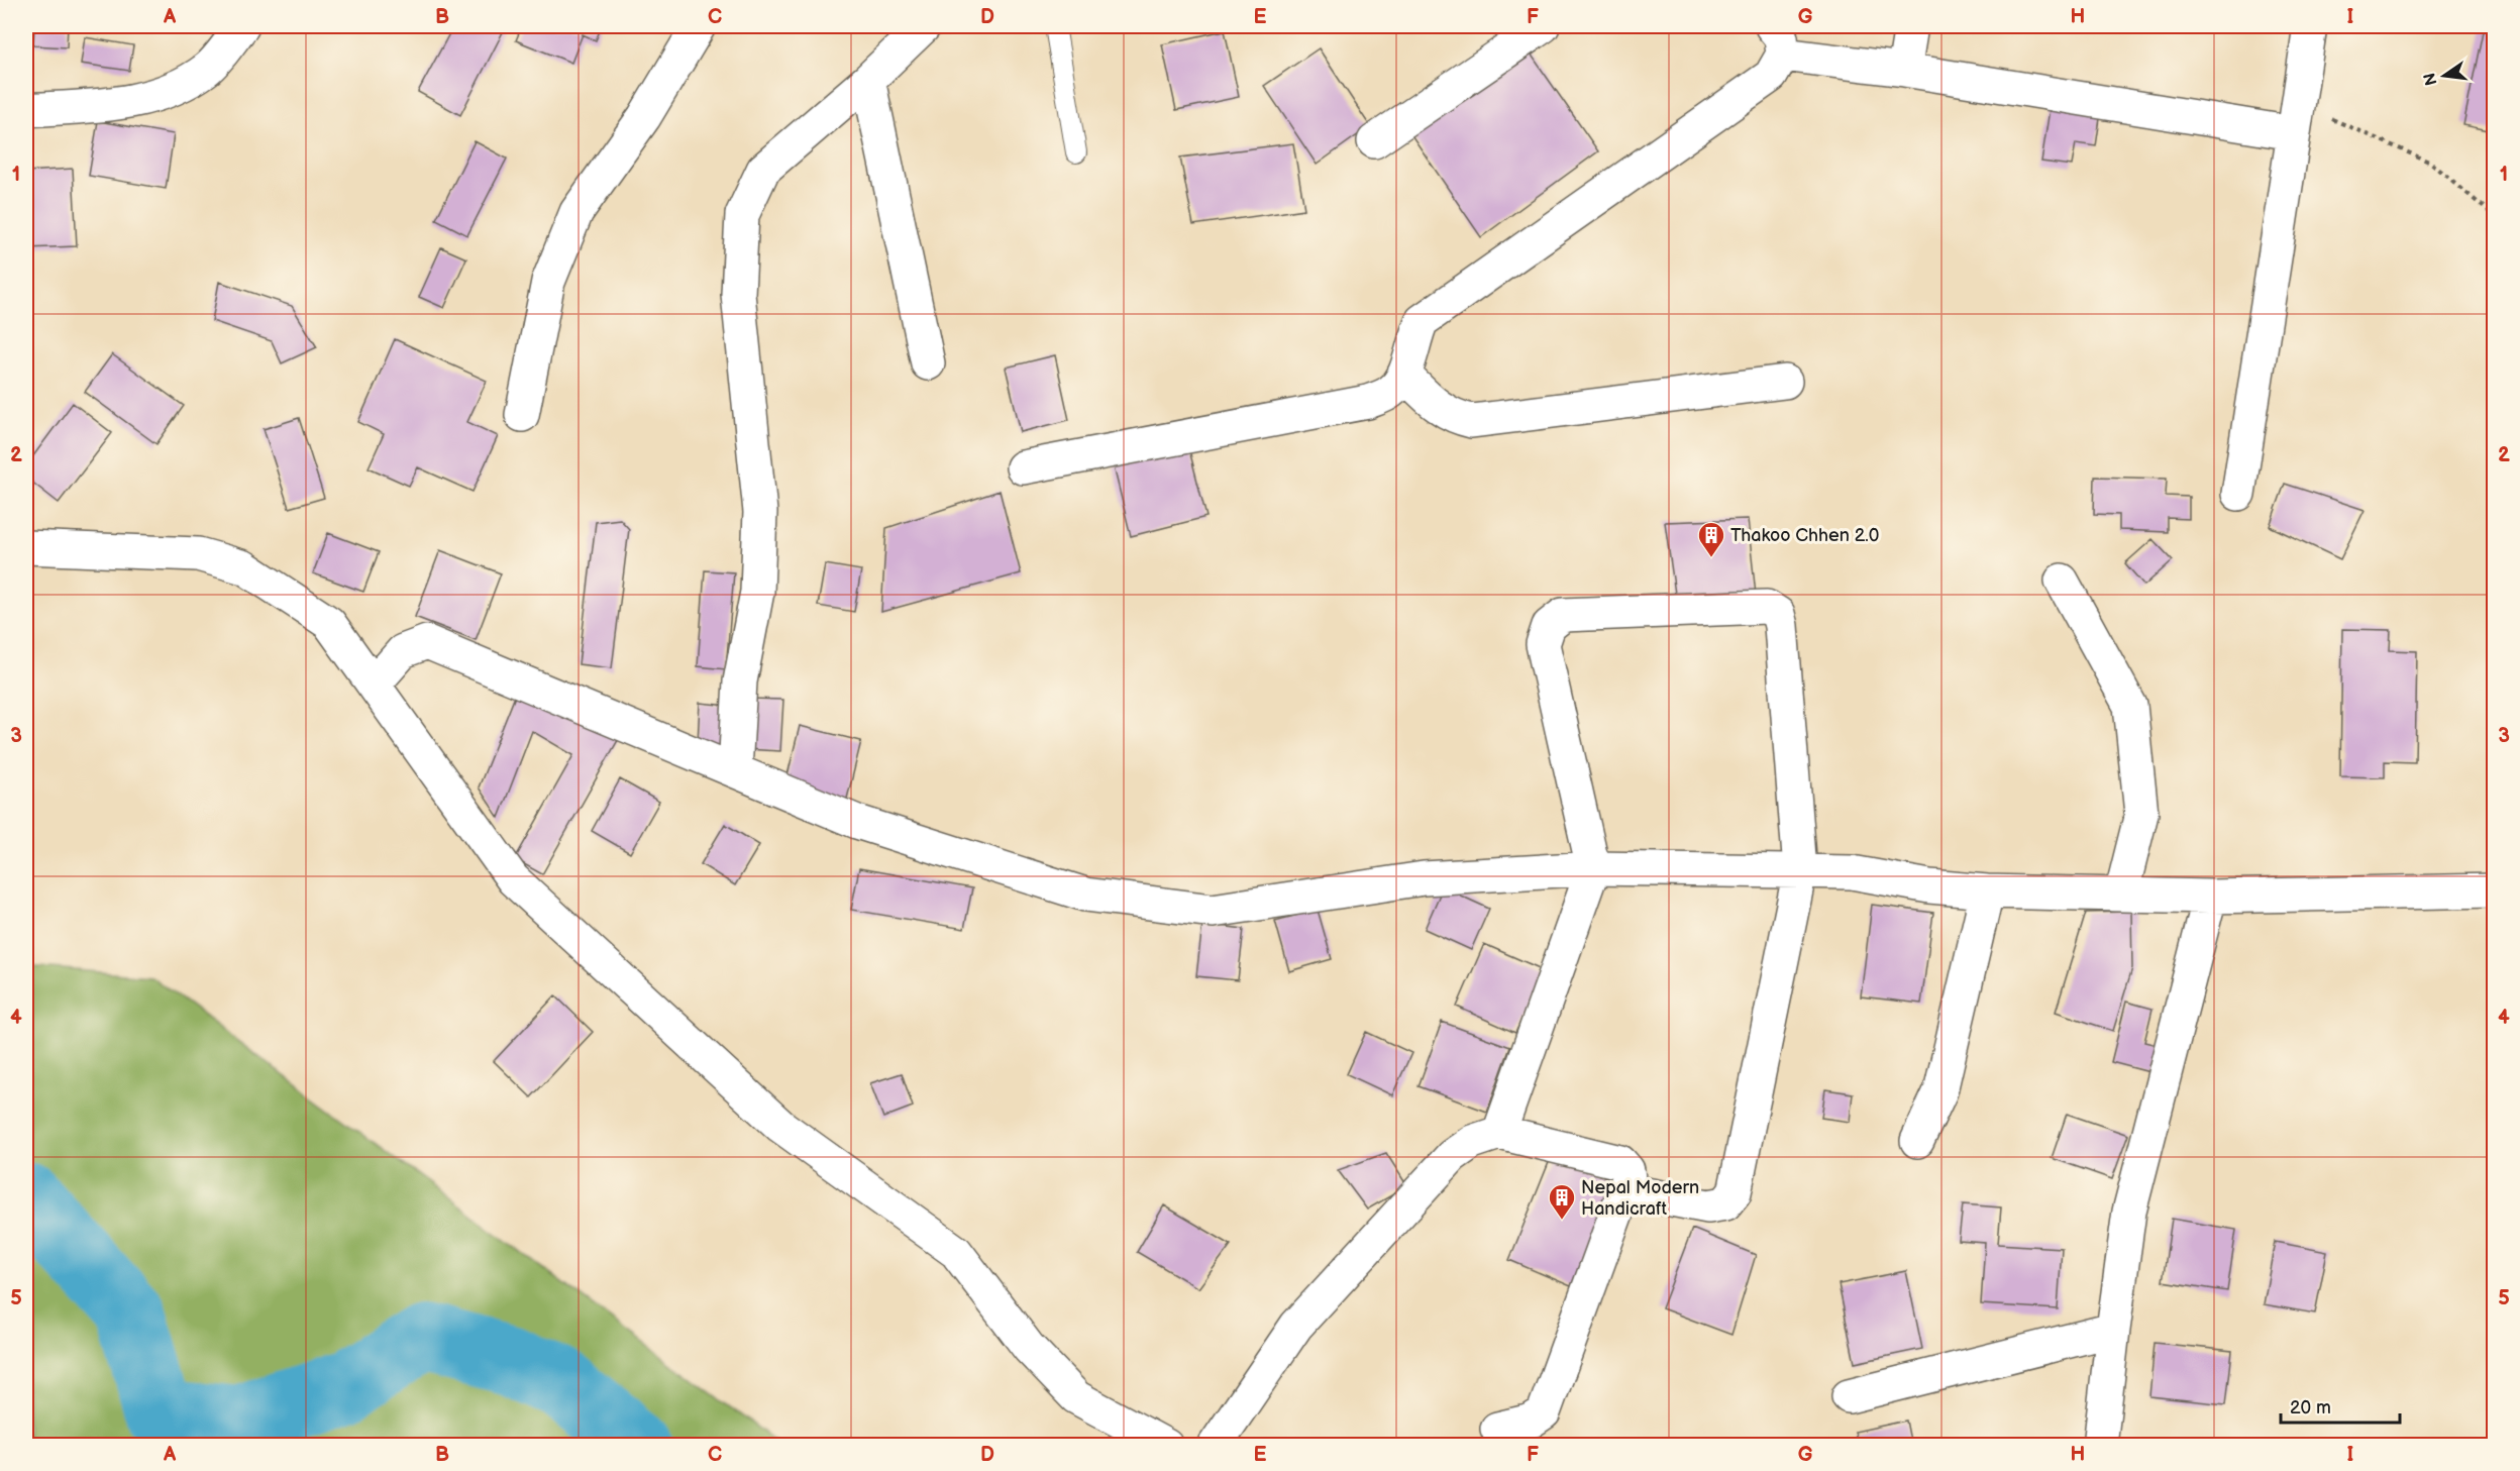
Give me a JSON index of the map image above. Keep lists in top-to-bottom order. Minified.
{"places":{"building":["Thakoo Chhen 2.0","Nepal Modern Handicraft"]},"scale_bar":"20 m","north":"left","grid":{"columns":["A","B","C","D","E","F","G","H","I"],"rows":["1","2","3","4","5"]}}
